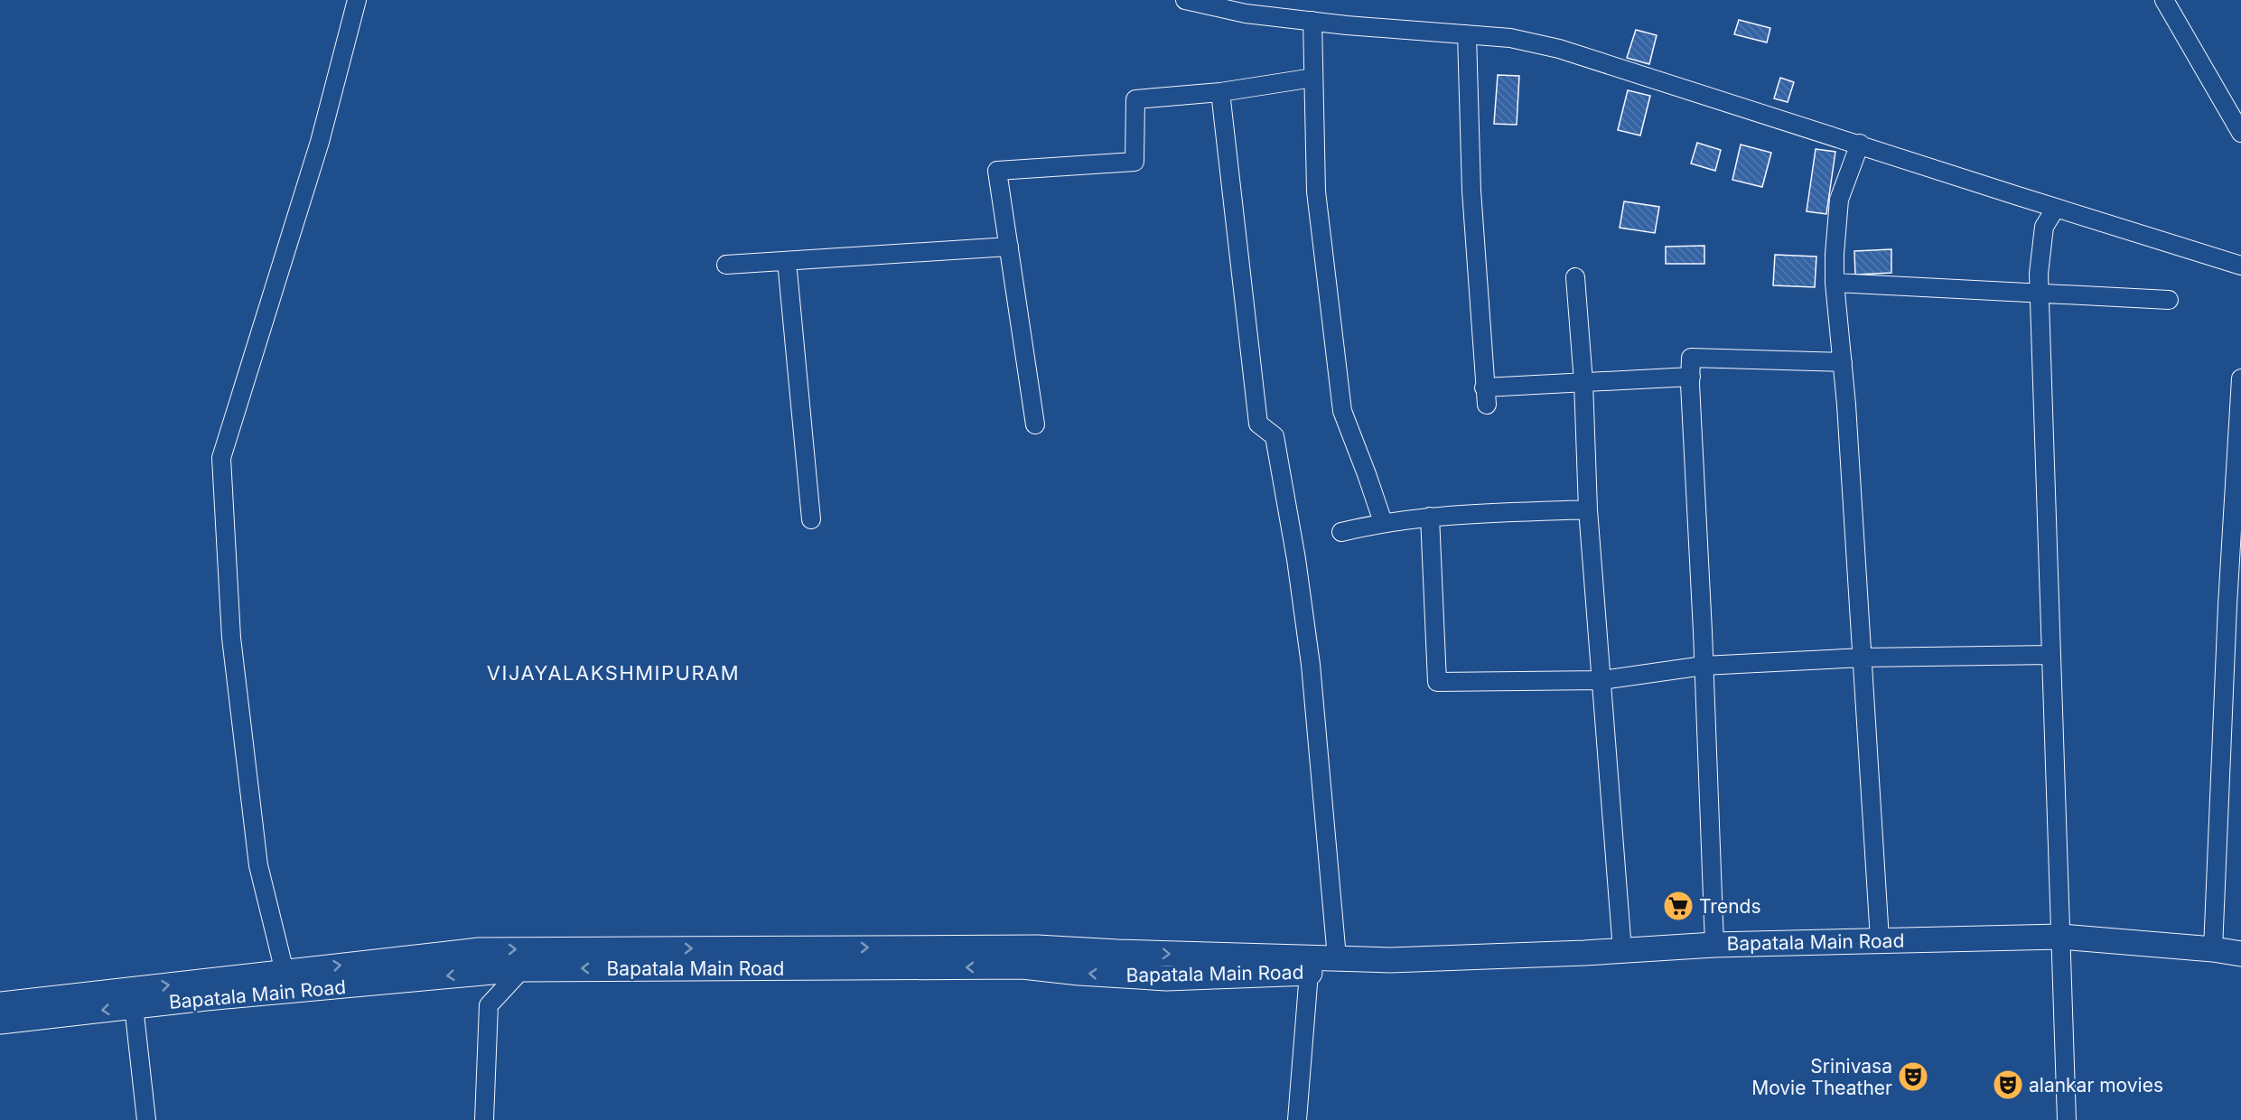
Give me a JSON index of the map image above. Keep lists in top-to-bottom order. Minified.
{"streets":{"main road":["Bapatala Main Road"]},"districts":["VIJAYALAKSHMIPURAM"],"places":{"supermarket":["Trends"],"theatre":["Srinivasa Movie Theather","alankar movies"]}}
